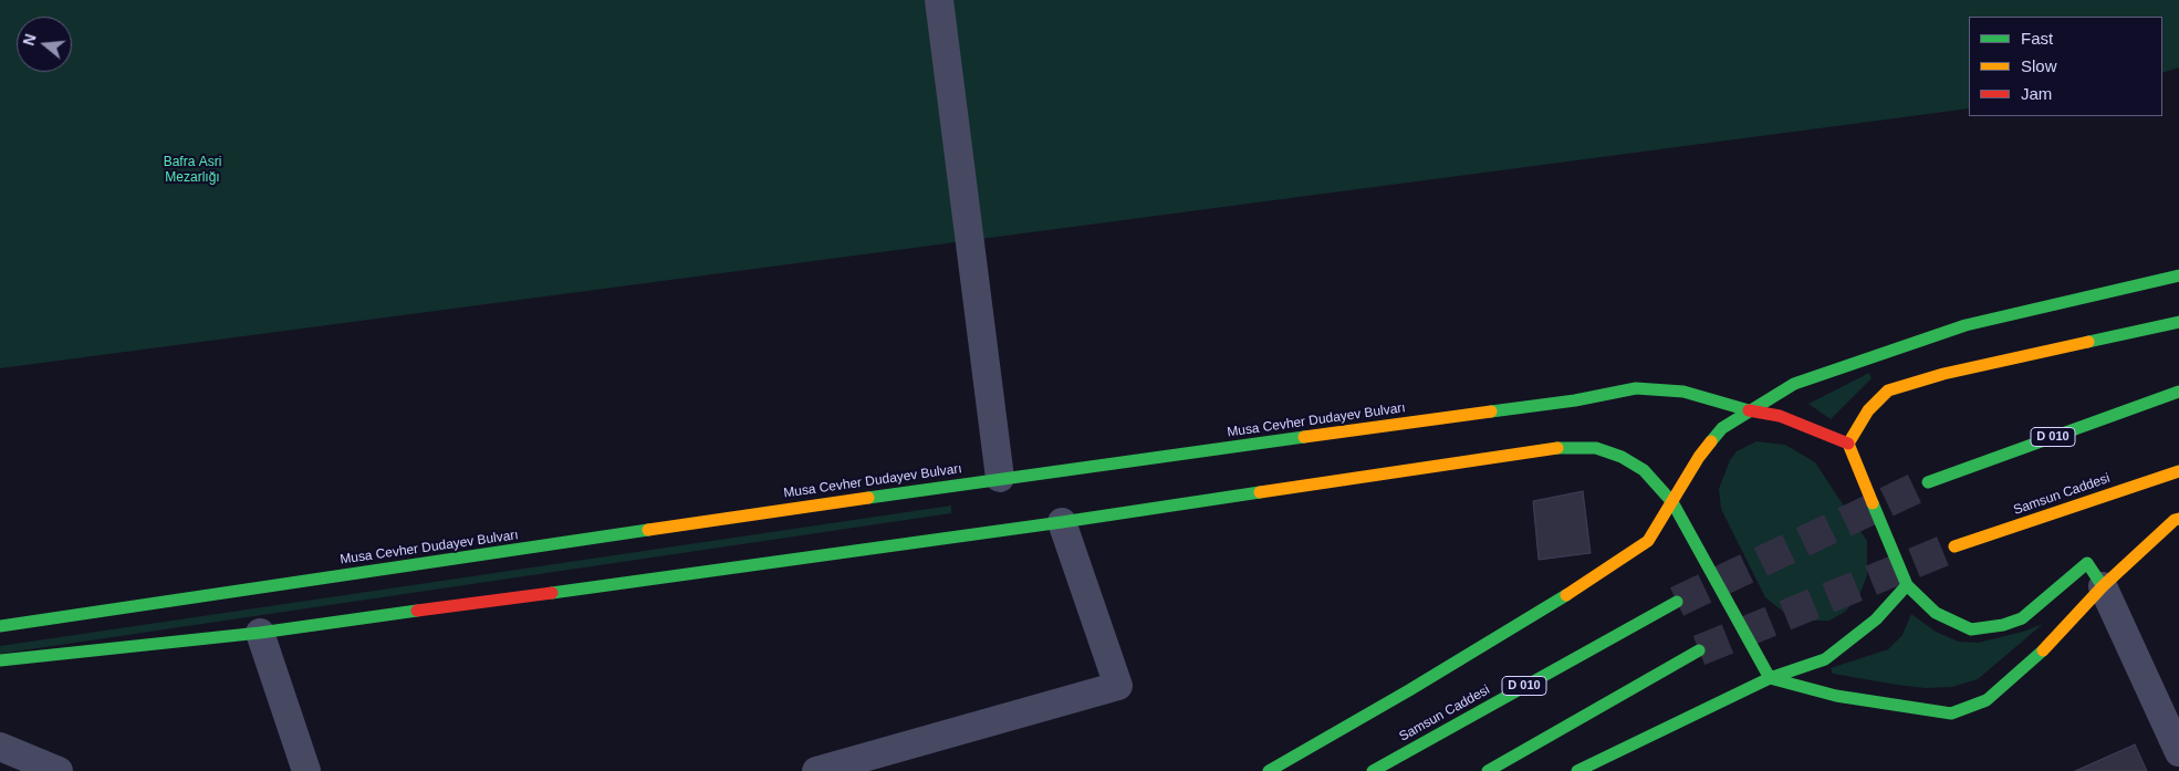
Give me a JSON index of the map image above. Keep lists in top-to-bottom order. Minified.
{"streets":{"main road":["Musa Cevher Dudayev Bulvarı","D 010","Samsun Caddesi"]},"parks":["Bafra Asri Mezarlığı"],"legend":["Fast","Slow","Jam"],"north":"left"}
